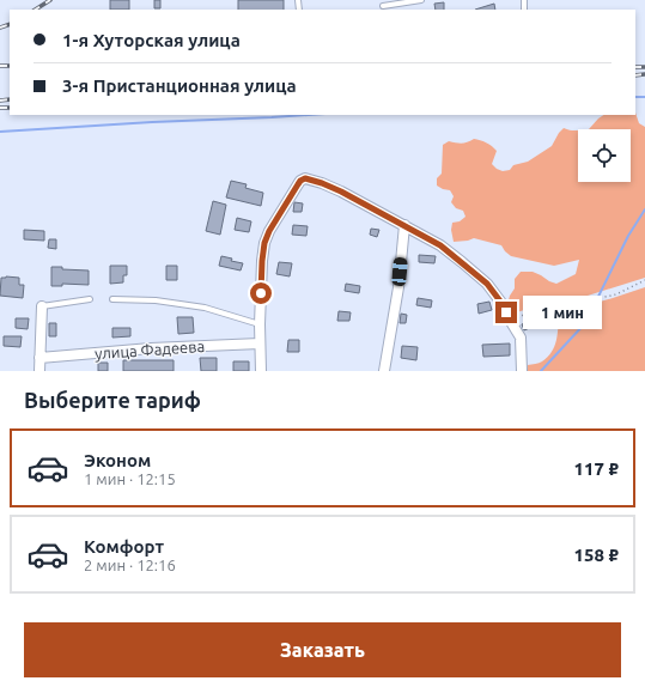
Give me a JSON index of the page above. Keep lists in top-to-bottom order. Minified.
{"streets":{"street":["улица Фадеева"]},"page":{"banner":["1-я Хуторская улица","3-я Пристанционная улица"],"bubble":"1 мин","heading":"Выберите тариф","list":[{"name":"Эконом","note":"1 мин · 12:15","value":"117 ₽"},{"name":"Комфорт","note":"2 мин · 12:16","value":"158 ₽"}],"buttons":"Заказать"}}
